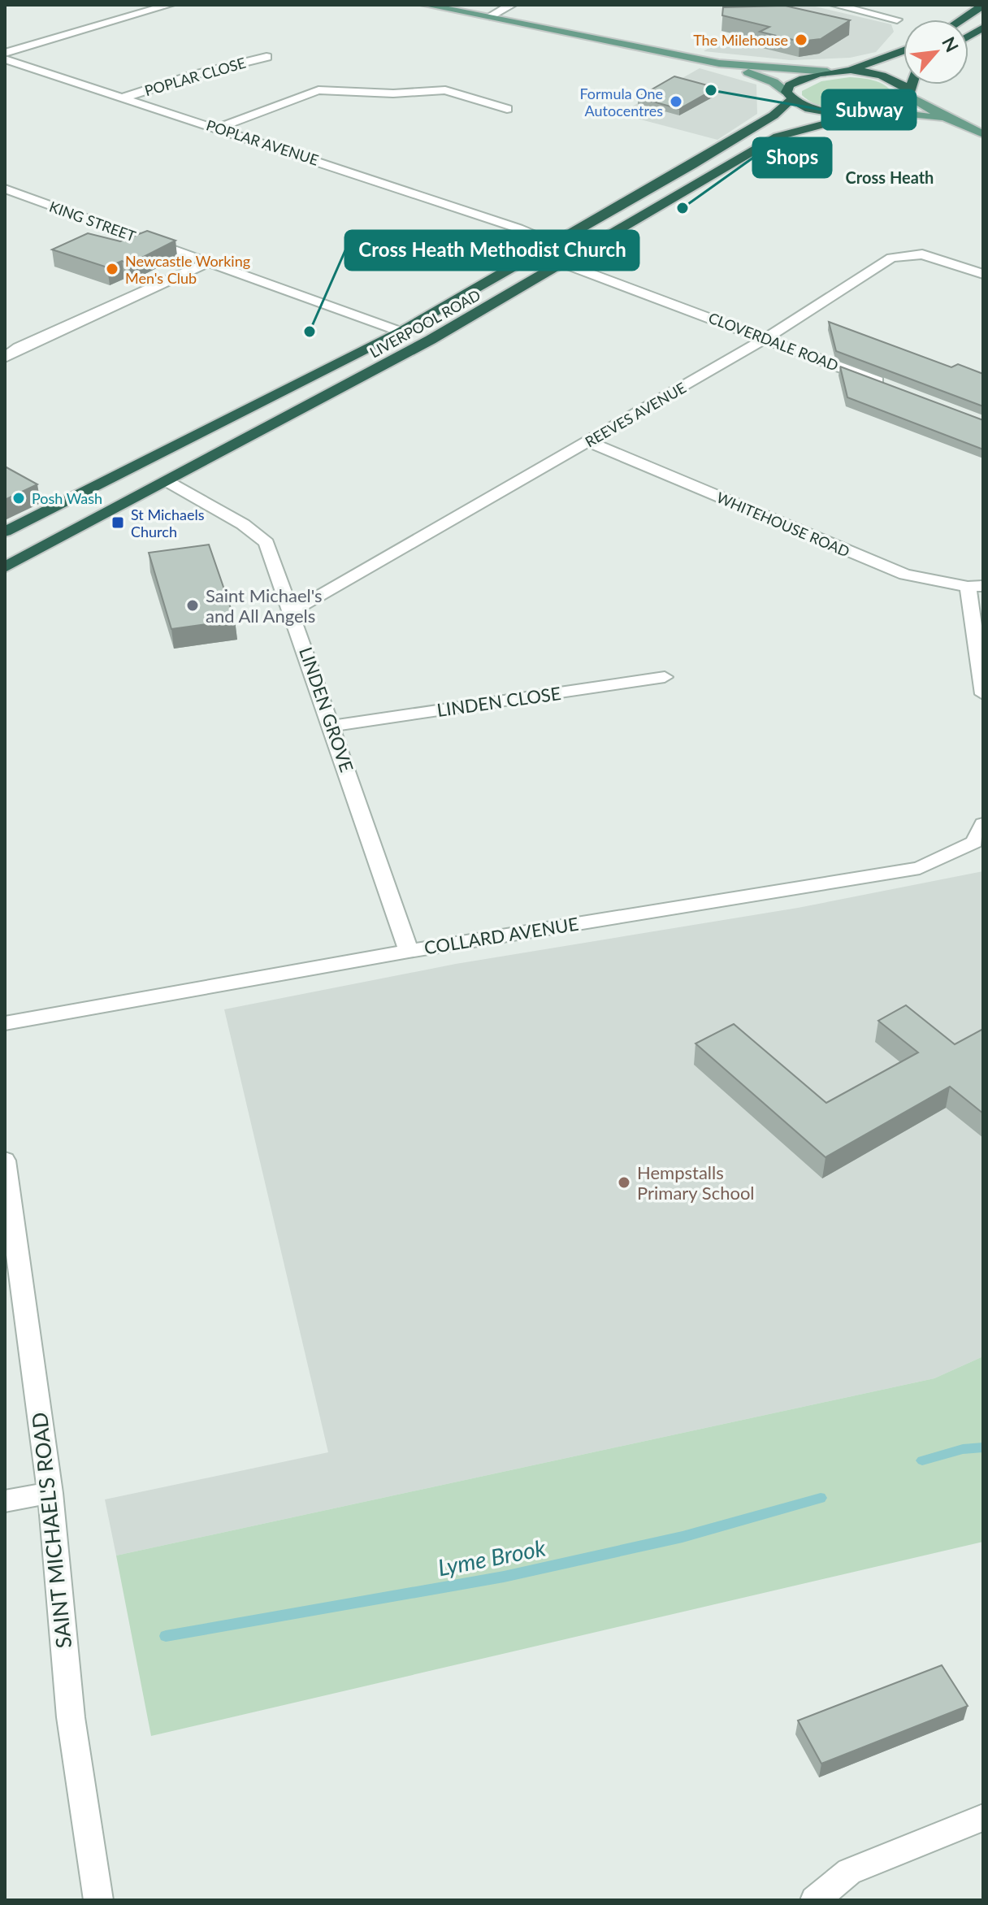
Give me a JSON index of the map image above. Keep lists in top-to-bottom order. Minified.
{"streets":{"highway":["LIVERPOOL ROAD"],"street":["POPLAR CLOSE","POPLAR AVENUE","KING STREET","CLOVERDALE ROAD","REEVES AVENUE","WHITEHOUSE ROAD","LINDEN CLOSE","LINDEN GROVE","COLLARD AVENUE","SAINT MICHAEL'S ROAD"]},"crossings":[["POPLAR CLOSE","POPLAR AVENUE"],["POPLAR AVENUE","LIVERPOOL ROAD"],["KING STREET","LIVERPOOL ROAD"],["LIVERPOOL ROAD","CLOVERDALE ROAD"],["LIVERPOOL ROAD","LINDEN GROVE"],["CLOVERDALE ROAD","REEVES AVENUE"],["REEVES AVENUE","WHITEHOUSE ROAD"],["REEVES AVENUE","LINDEN GROVE"],["LINDEN CLOSE","LINDEN GROVE"],["LINDEN GROVE","COLLARD AVENUE"]],"districts":["Cross Heath"],"water":["Lyme Brook"],"places":{"other":["The Milehouse","Subway","Formula One Autocentres","Shops","Newcastle Working Men's Club","Cross Heath Methodist Church","Posh Wash","Saint Michael's and All Angels","Hempstalls Primary School"],"transit":["St Michaels Church"]},"north":"top right"}
